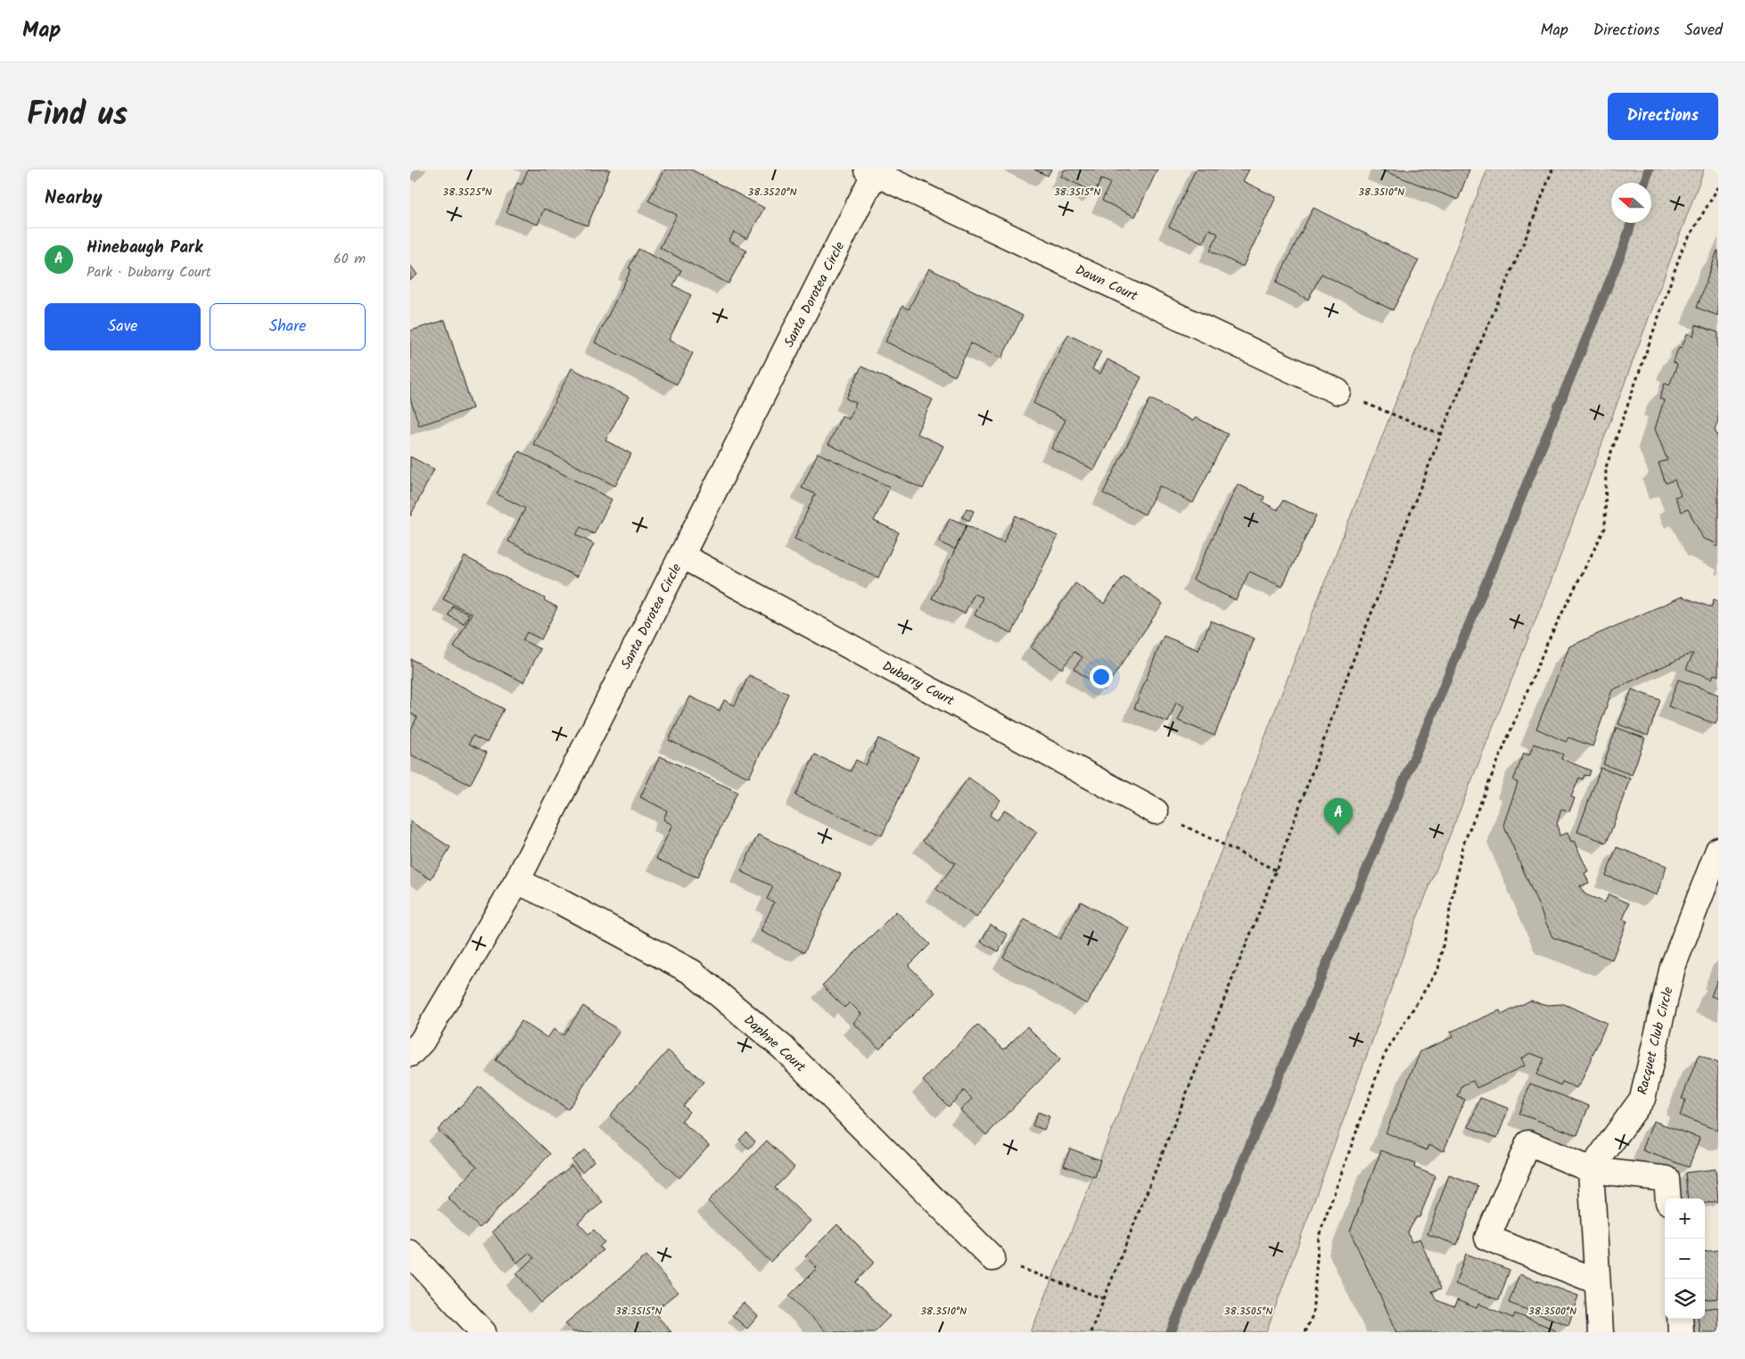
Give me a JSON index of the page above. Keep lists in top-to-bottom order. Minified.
{"streets":{"street":["Dawn Court","Santa Dorotea Circle","Dubarry Court","Racquet Club Circle","Daphne Court"]},"crossings":[["Dawn Court","Santa Dorotea Circle"],["Santa Dorotea Circle","Dubarry Court"],["Santa Dorotea Circle","Daphne Court"]],"north":"left","page":{"header":"Map","nav":["Map","Directions","Saved"],"title":"Find us","buttons":["Directions",["Save","Share"]],"heading":"Nearby","list":[{"mark":"A","name":"Hinebaugh Park","note":"Park · Dubarry Court","value":"60 m"}],"pins":"A","map_buttons":["+","−"]},"coordinates":["38.3525°N","38.3520°N","38.3515°N","38.3510°N","38.3505°N","38.3500°N"]}
